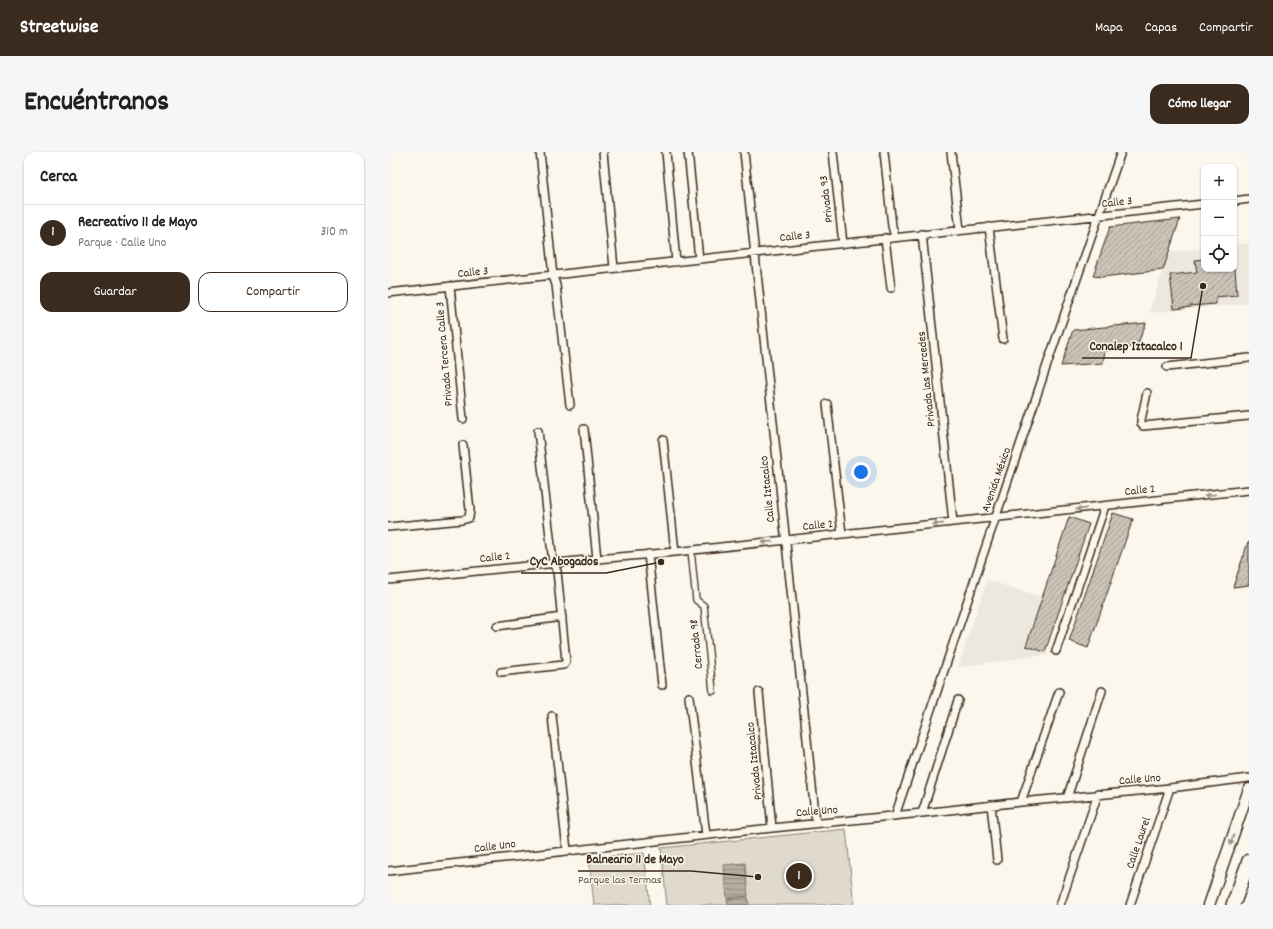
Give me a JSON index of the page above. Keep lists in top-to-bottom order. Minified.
{"streets":{"street":["Privada 93","Calle 3","Privada Tercera Calle 3","Privada las Mercedes","Avenida México","Calle Iztacalco","Calle 2","Cerrada 98","Privada Iztacalco","Calle Uno","Calle Laurel"]},"crossings":[["Privada 93","Calle 3"],["Calle 3","Privada Tercera Calle 3"],["Calle 3","Privada las Mercedes"],["Calle 3","Avenida México"],["Calle 3","Calle Iztacalco"],["Privada las Mercedes","Calle 2"],["Avenida México","Calle 2"],["Avenida México","Calle Uno"],["Calle Iztacalco","Calle 2"],["Calle Iztacalco","Calle Uno"],["Calle 2","Cerrada 98"],["Privada Iztacalco","Calle Uno"],["Calle Uno","Calle Laurel"]],"one_way":["Calle 2"],"parks":["Parque las Termas"],"places":["Conalep Iztacalco 1","CyC Abogados","Balneario 11 de Mayo"],"page":{"header":"Streetwise","nav":["Mapa","Capas","Compartir"],"title":"Encuéntranos","buttons":["Cómo llegar",["Guardar","Compartir"]],"heading":"Cerca","map_buttons":["+","−"],"list":[{"mark":"1","name":"Recreativo 11 de Mayo","note":"Parque · Calle Uno","value":"310 m"}],"pins":"1"}}
